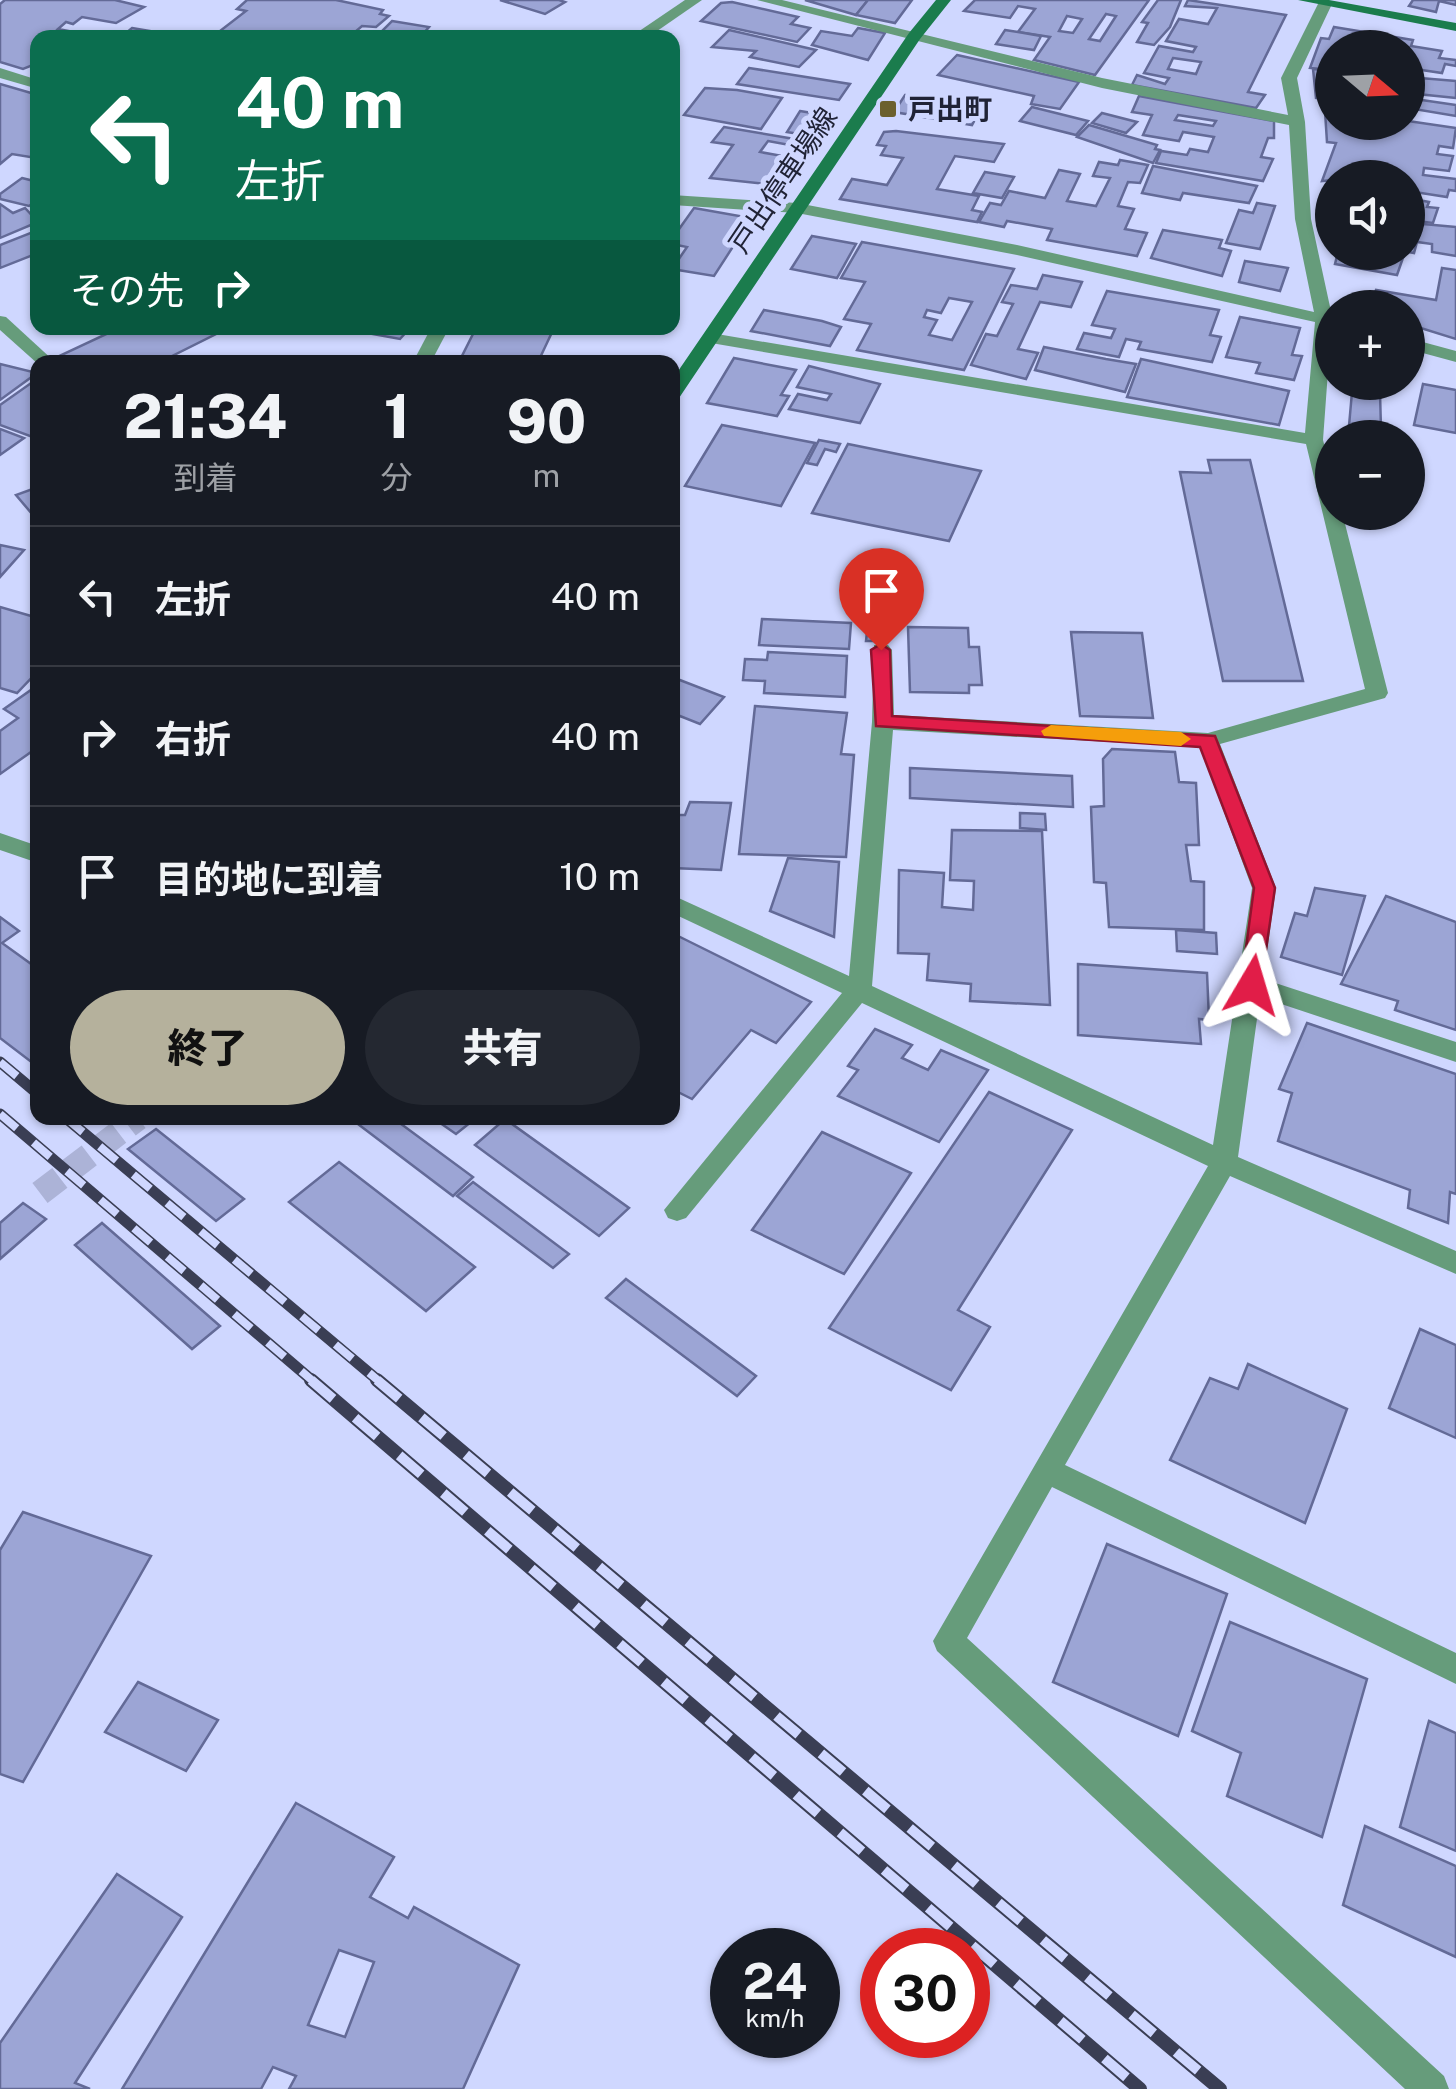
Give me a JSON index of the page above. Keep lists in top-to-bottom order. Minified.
{"streets":{"main road":["戸出停車場線"]},"places":{"transit":["戸出町"]},"north":"right","page":{"map_buttons":["+","−"],"turn":["40 m","左折"],"then":"その先","eta":["21:34","到着","1","分","90","m"],"list":[{"name":"左折","value":"40 m"},{"name":"右折","value":"40 m"},{"name":"目的地に到着","value":"10 m"}],"buttons":["終了","共有"],"speed":"24 km/h","limit":"30"}}
